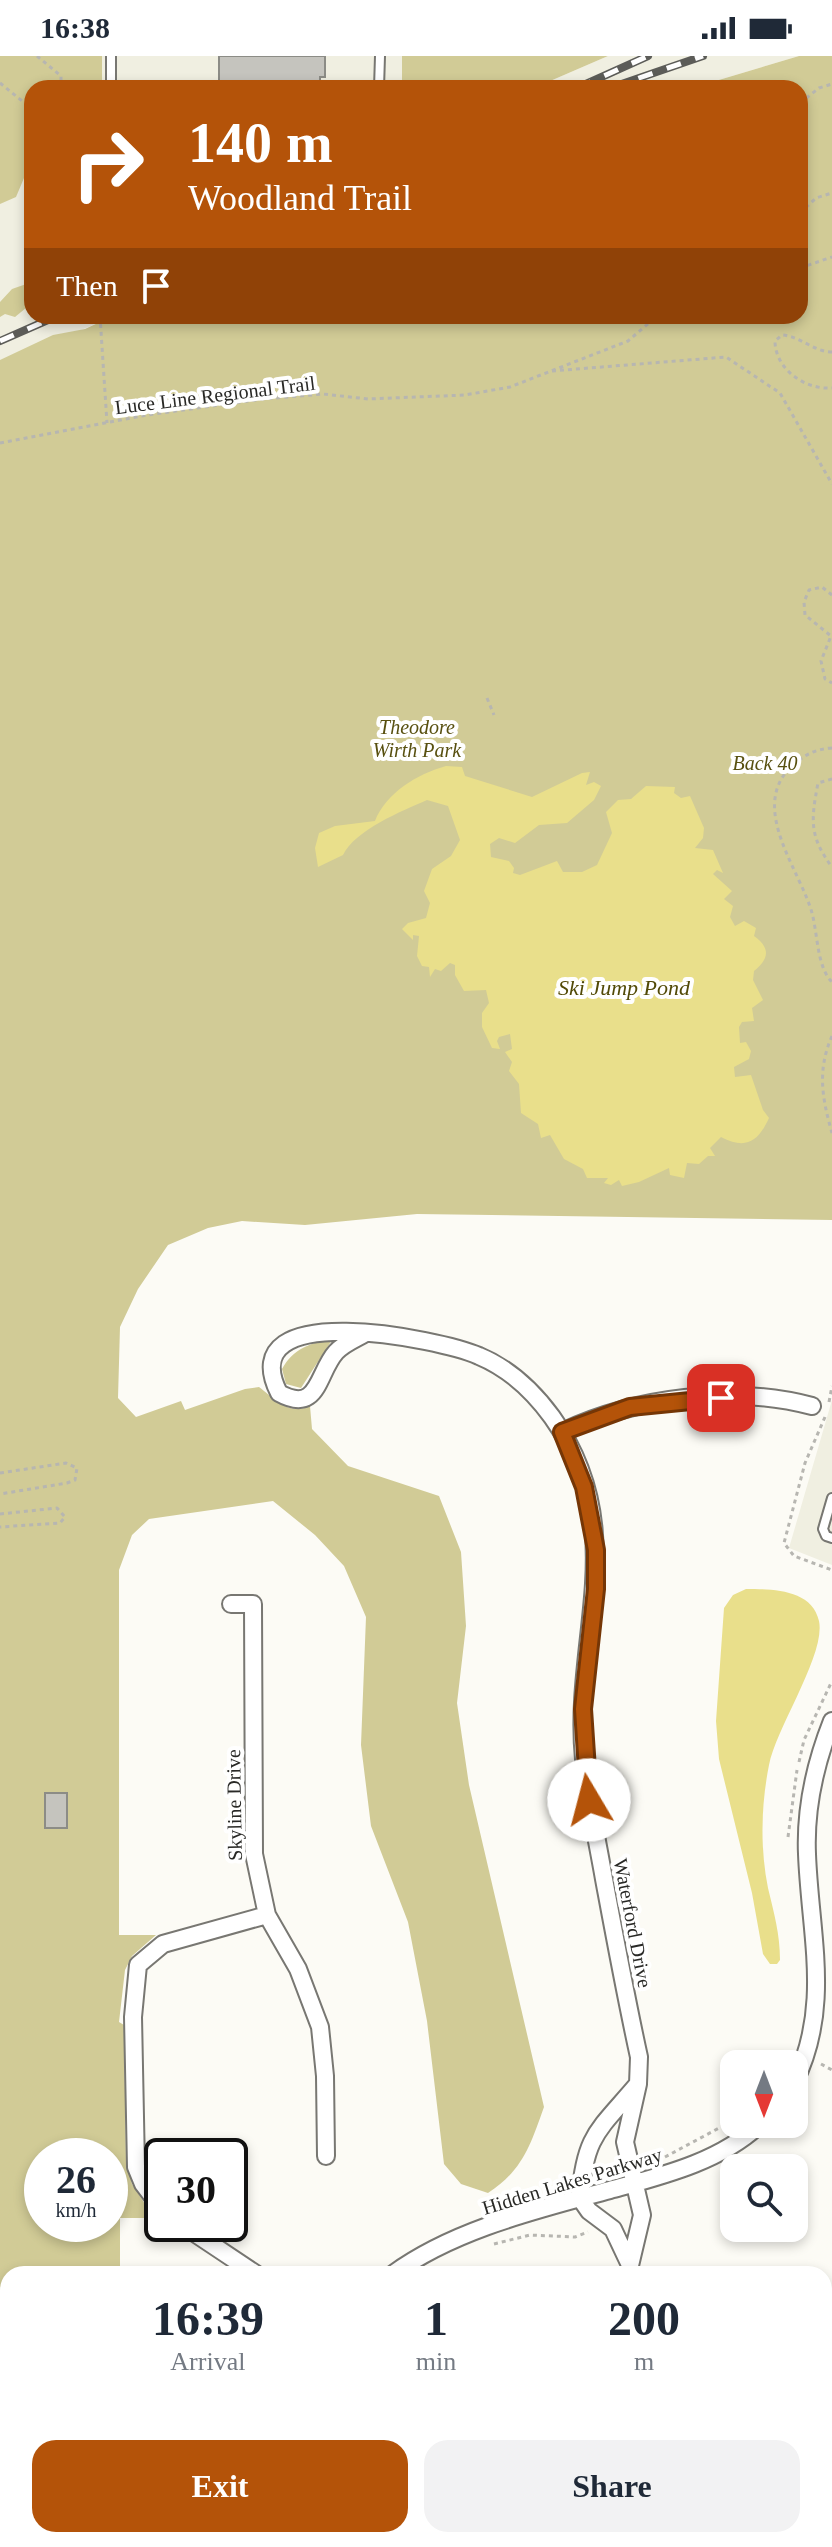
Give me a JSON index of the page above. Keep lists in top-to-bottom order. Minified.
{"streets":{"street":["Skyline Drive","Waterford Drive","Hidden Lakes Parkway"],"path":["Luce Line Regional Trail"]},"crossings":[["Waterford Drive","Hidden Lakes Parkway"]],"water":["Ski Jump Pond"],"parks":["Theodore Wirth Park","Back 40"],"north":"bottom","page":{"status":"16:38","turn":["140 m","Woodland Trail"],"then":"Then","speed":"26 km/h","limit":"30","eta":["16:39","Arrival","1","min","200","m"],"buttons":["Exit","Share"]}}
